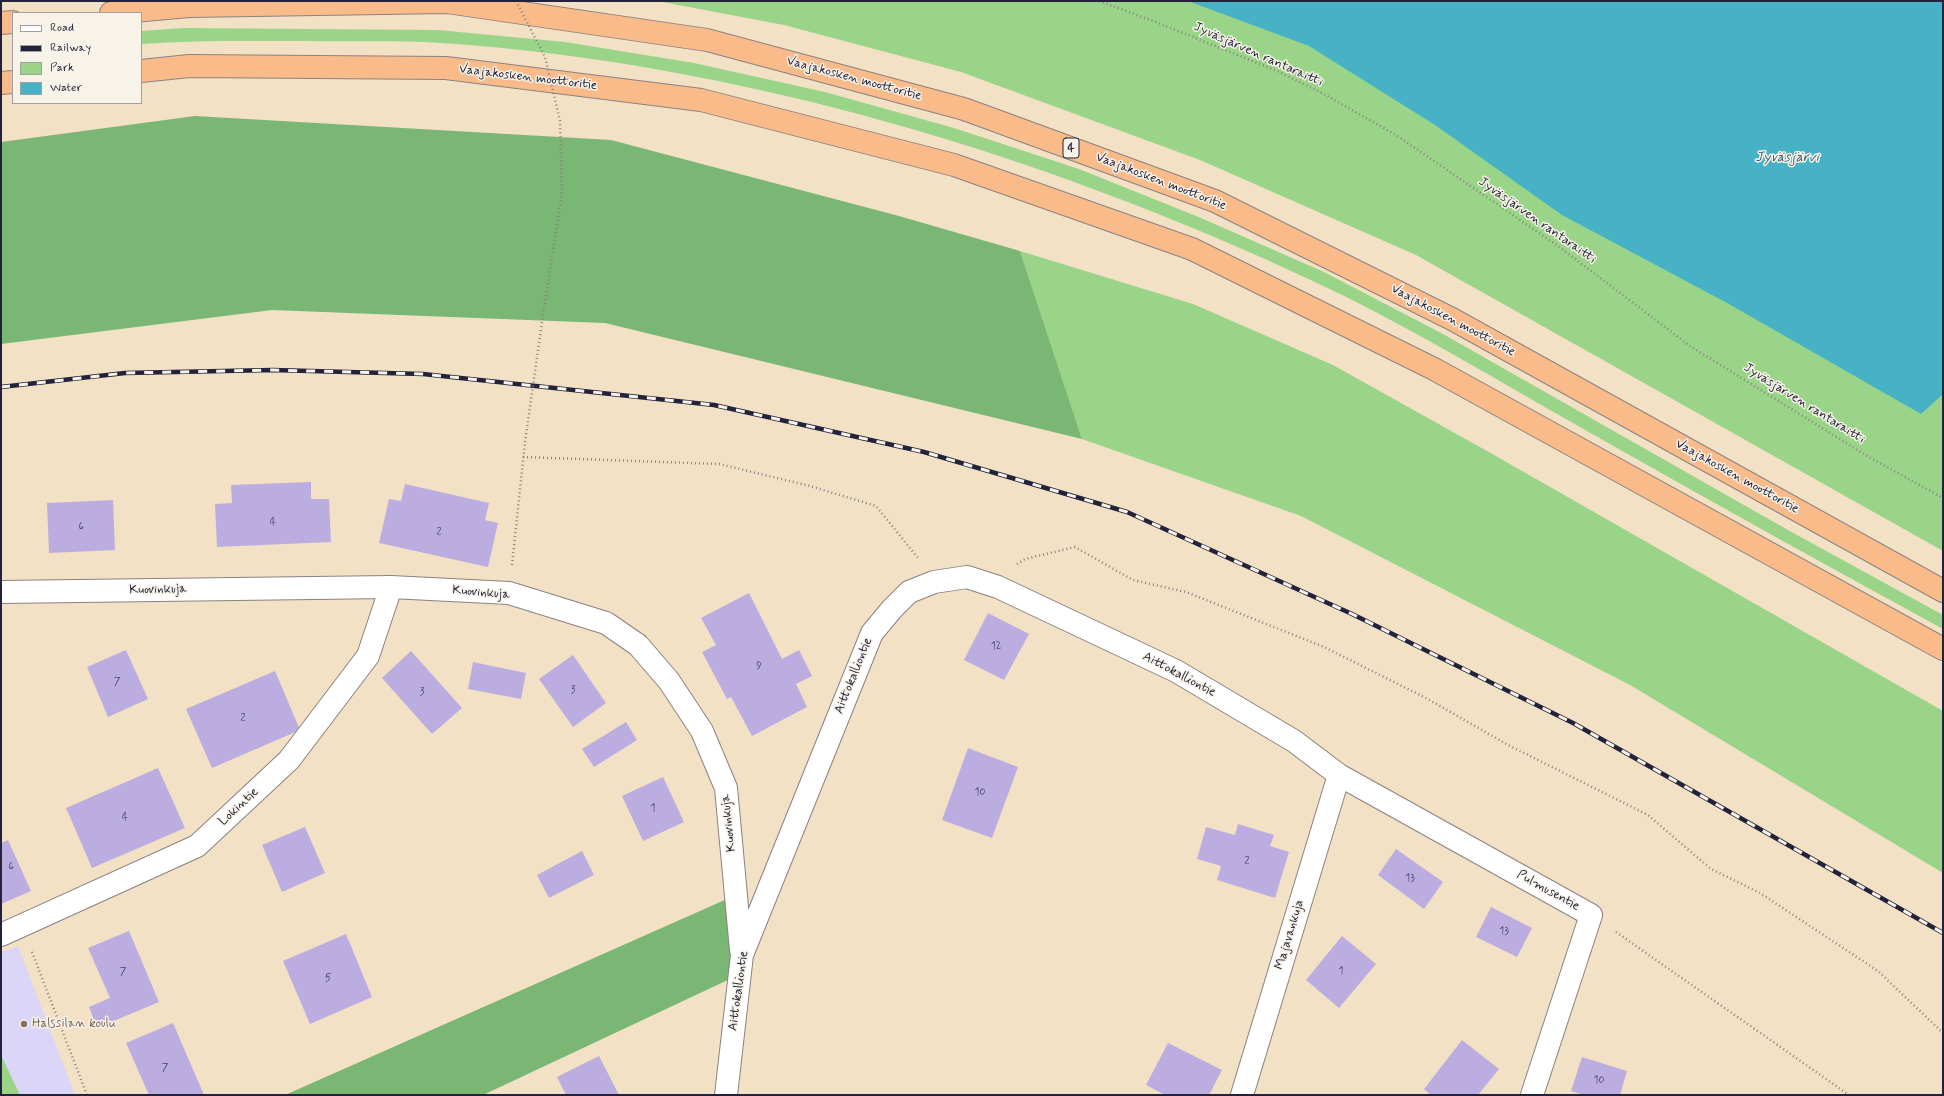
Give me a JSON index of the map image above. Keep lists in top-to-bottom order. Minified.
{"streets":{"highway":["Vaajakosken moottoritie","4"],"street":["Kuovinkuja","Aittokalliontie","Lokintie","Pulmusentie","Majavankuja"],"path":["Jyväsjärven rantaraitti"]},"crossings":[["Kuovinkuja","Aittokalliontie"],["Kuovinkuja","Lokintie"],["Aittokalliontie","Pulmusentie"],["Aittokalliontie","Majavankuja"],["Pulmusentie","Majavankuja"]],"water":["Jyväsjärvi"],"places":["Halssilan koulu"],"house_numbers":["4","6","2","12","9","7","3","3","2","10","1","4","2","6","13","13","1","7","5","7","10"],"legend":["Road","Railway","Park","Water"]}
